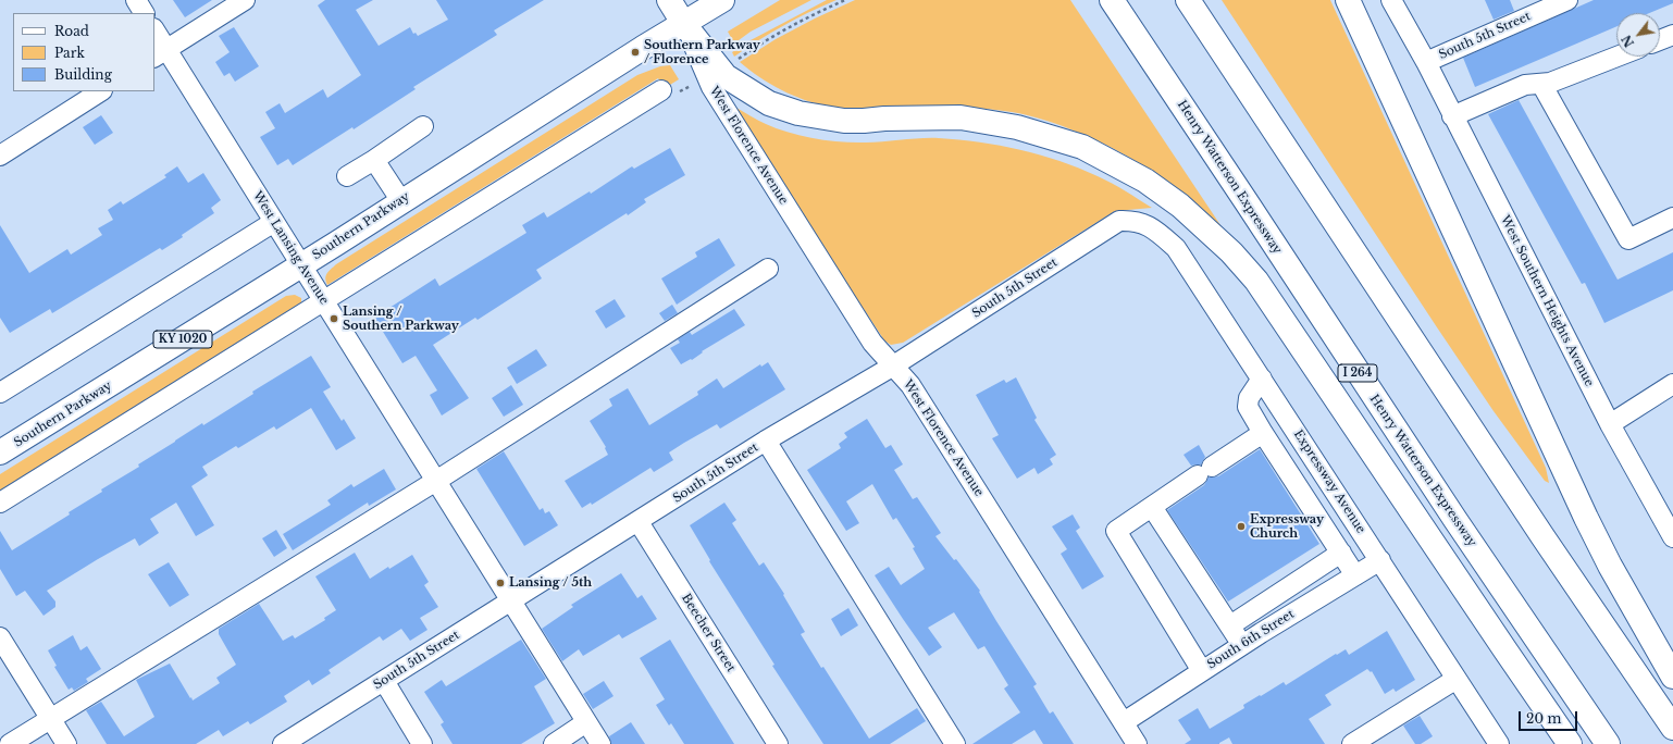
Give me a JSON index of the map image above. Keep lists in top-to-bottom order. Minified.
{"streets":{"main road":["West Florence Avenue","Henry Watterson Expressway","Southern Parkway","KY 1020","I 264"],"street":["South 5th Street","West Lansing Avenue","West Southern Heights Avenue","Expressway Avenue","Beecher Street","South 6th Street"]},"crossings":[["South 5th Street","West Florence Avenue"],["South 5th Street","West Lansing Avenue"],["South 5th Street","West Southern Heights Avenue"],["South 5th Street","Expressway Avenue"],["South 5th Street","Beecher Street"],["West Florence Avenue","Southern Parkway"],["West Florence Avenue","South 6th Street"],["Southern Parkway","West Lansing Avenue"],["Expressway Avenue","South 6th Street"]],"places":["Southern Parkway / Florence","Lansing / Southern Parkway","Expressway Church","Lansing / 5th"],"legend":["Road","Park","Building"],"scale_bar":"20 m","north":"bottom left"}
